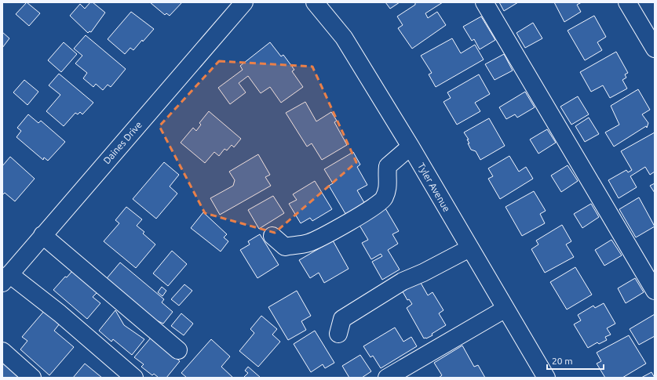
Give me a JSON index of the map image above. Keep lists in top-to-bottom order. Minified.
{"streets":{"street":["Daines Drive","Tyler Avenue"]},"scale_bar":"20 m"}
